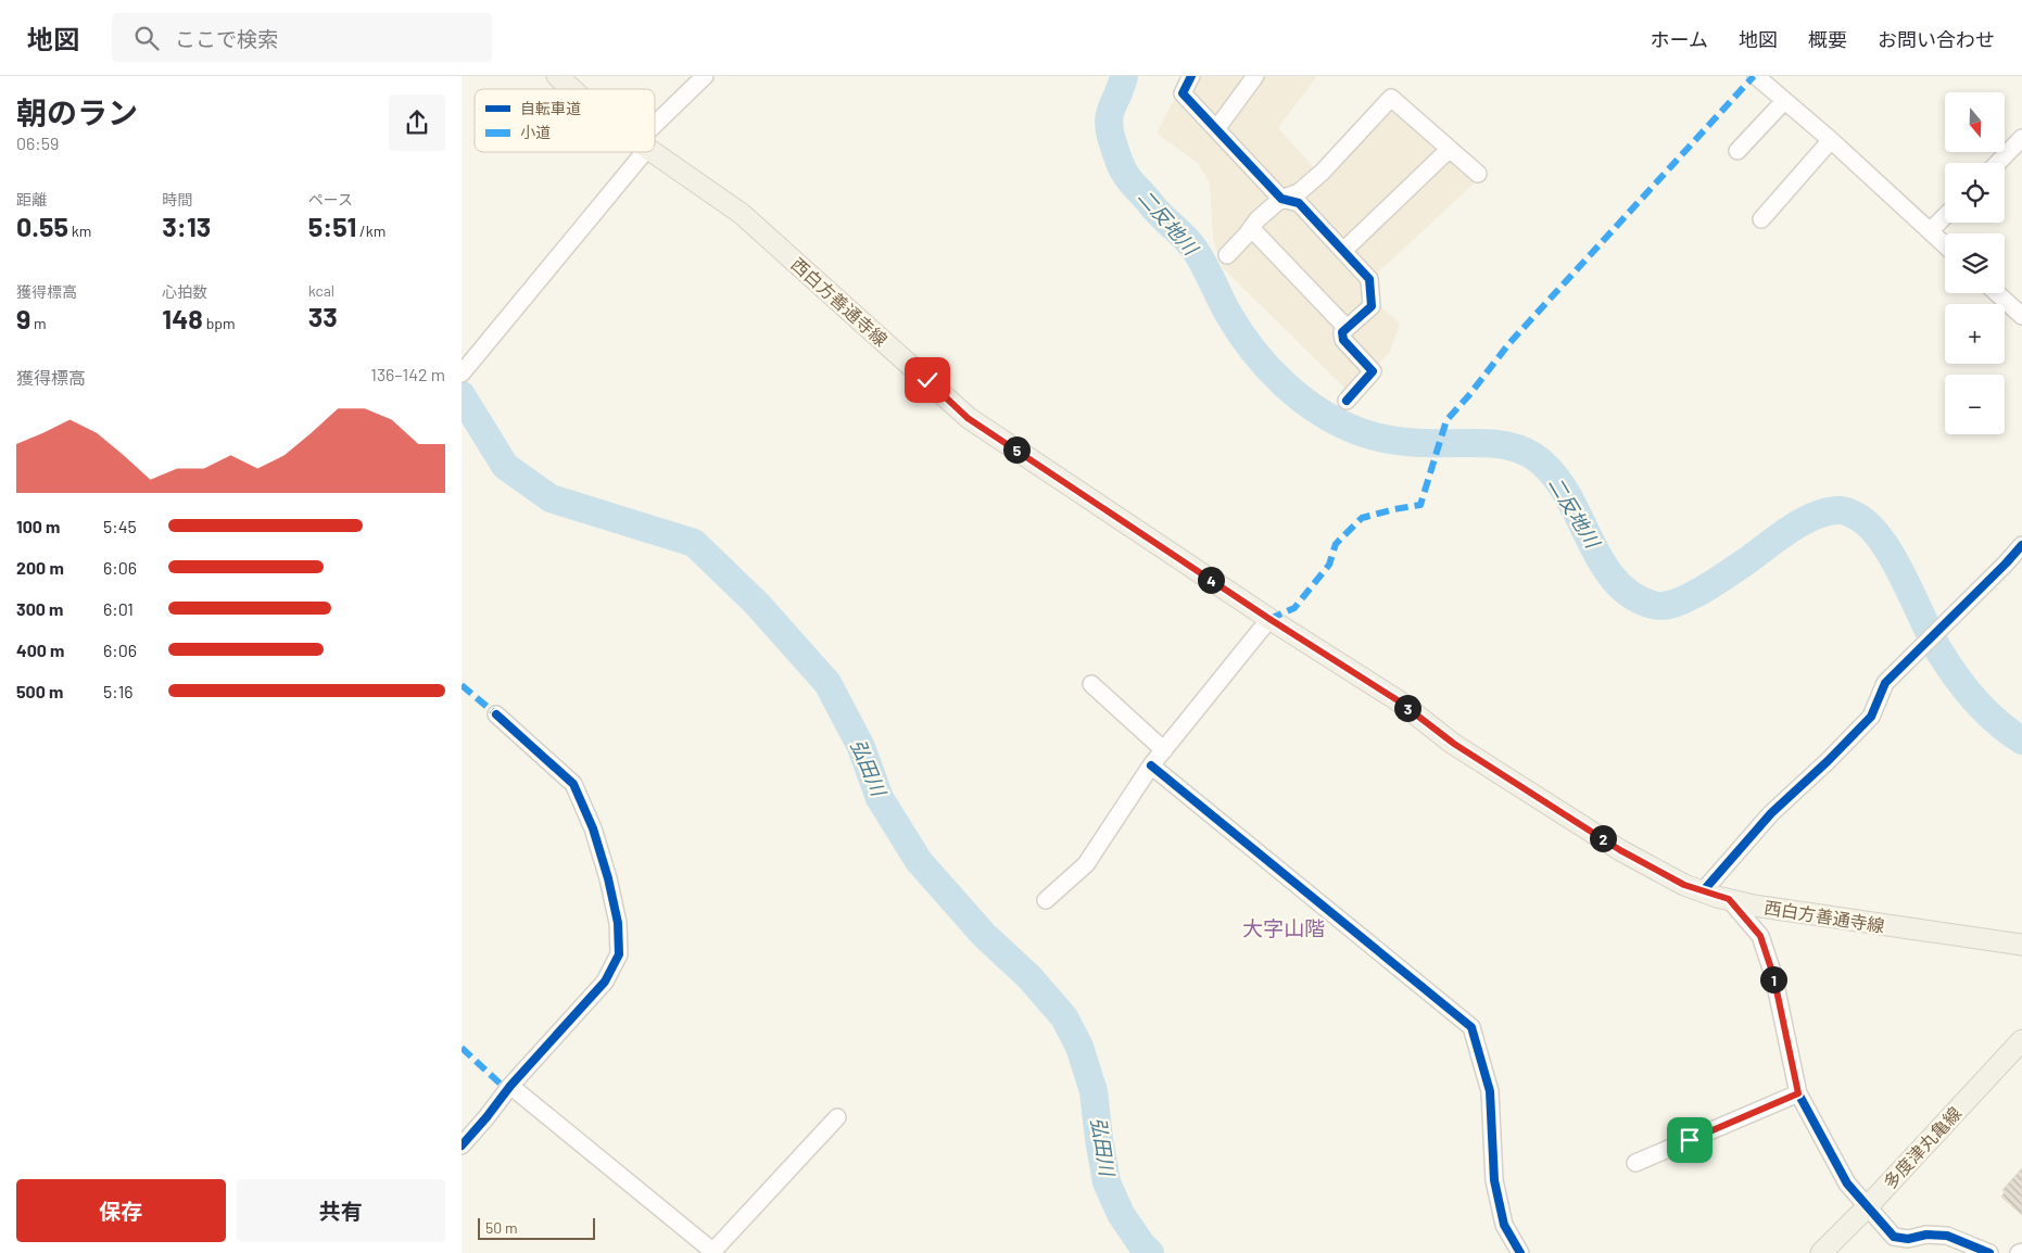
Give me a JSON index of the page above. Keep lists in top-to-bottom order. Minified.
{"streets":{"main road":["西白方善通寺線","多度津丸亀線"]},"districts":["大字山階"],"water":["二反地川","弘田川"],"legend":["自転車道","小道"],"scale_bar":"50 m","north":"bottom","page":{"header":"地図","search":"ここで検索","nav":["ホーム","地図","概要","お問い合わせ"],"heading":["朝のラン","06:59"],"map_buttons":["+","−"],"stats":[["距離","0.55 km"],["時間","3:13"],["ペース","5:51 /km"],["獲得標高","9 m"],["心拍数","148 bpm"],["kcal","33"]],"chart":["獲得標高","136–142 m"],"pins":["5","4","3","2","1"],"list":[{"name":"100 m","note":"5:45"},{"name":"200 m","note":"6:06"},{"name":"300 m","note":"6:01"},{"name":"400 m","note":"6:06"},{"name":"500 m","note":"5:16"}],"buttons":["保存","共有"],"scale":"50 m"}}
